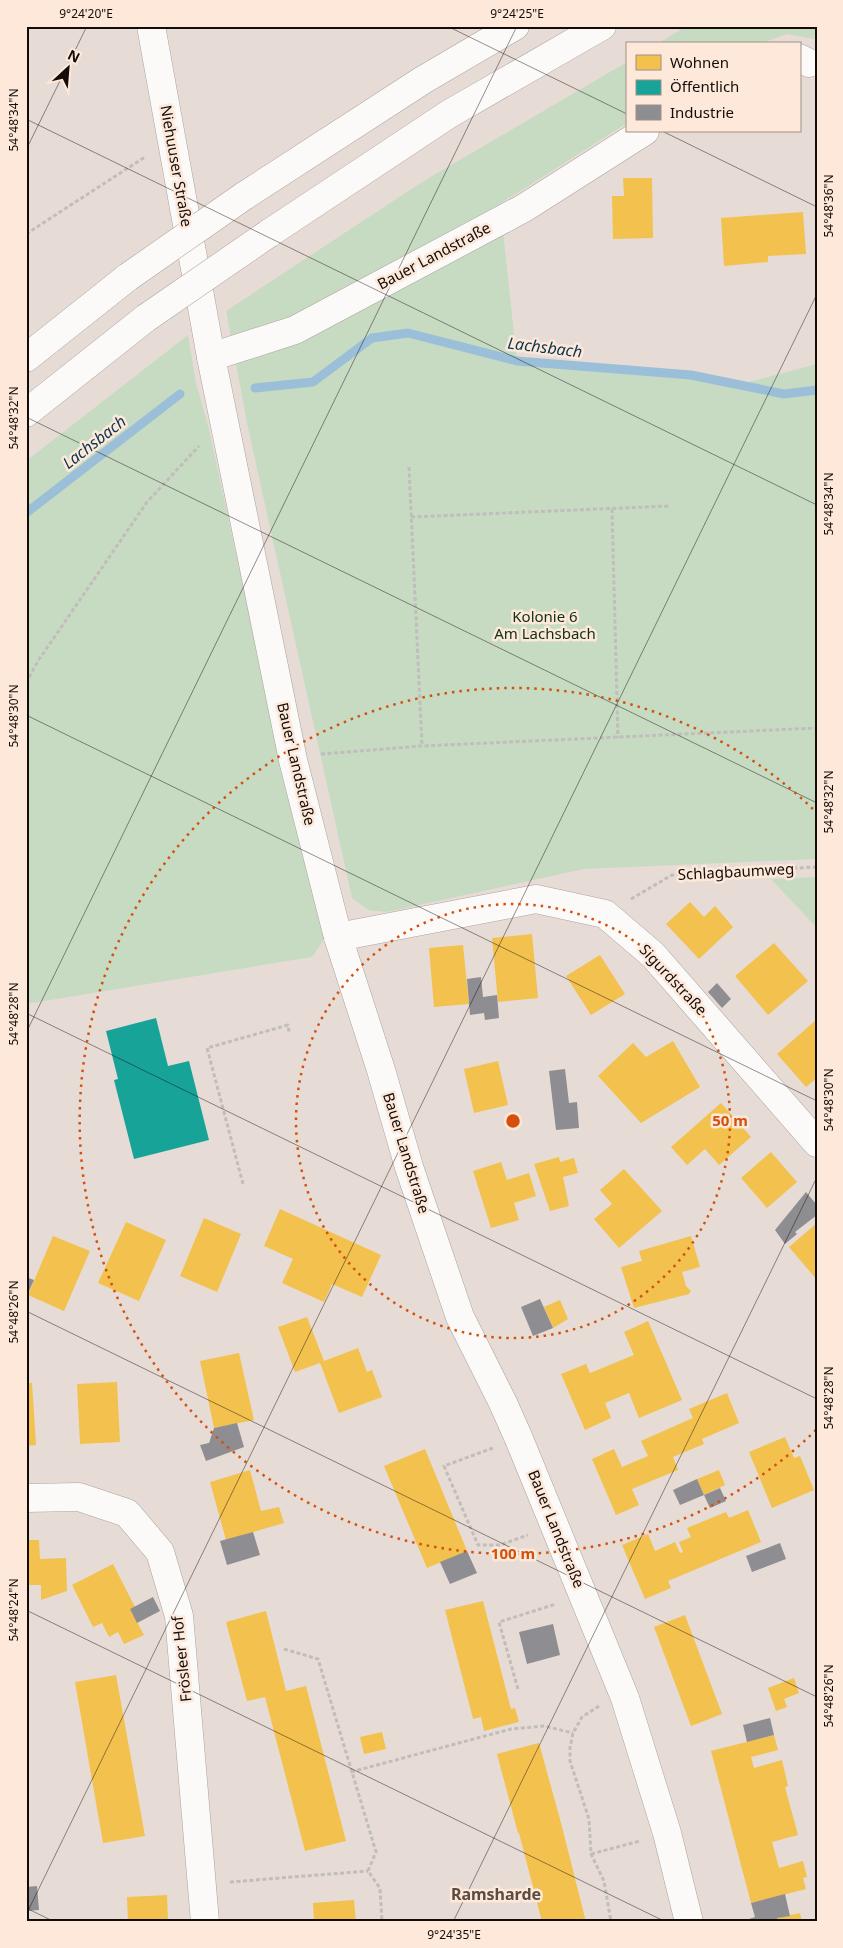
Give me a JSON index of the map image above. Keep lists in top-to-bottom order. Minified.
{"streets":{"main road":["Niehuuser Straße","Bauer Landstraße","Sigurdstraße","Frösleer Hof"],"path":["Schlagbaumweg"]},"crossings":[["Niehuuser Straße","Bauer Landstraße"],["Bauer Landstraße","Sigurdstraße"],["Schlagbaumweg","Sigurdstraße"]],"districts":["Ramsharde"],"water":["Lachsbach"],"parks":["Kolonie 6 Am Lachsbach"],"legend":["Wohnen","Öffentlich","Industrie"],"north":"top right","coordinates":["9°24'20\"E","9°24'25\"E","54°48'34\"N","54°48'36\"N","54°48'32\"N","54°48'30\"N","54°48'28\"N","54°48'26\"N","54°48'24\"N","9°24'35\"E"],"rings":["50 m","100 m"]}
